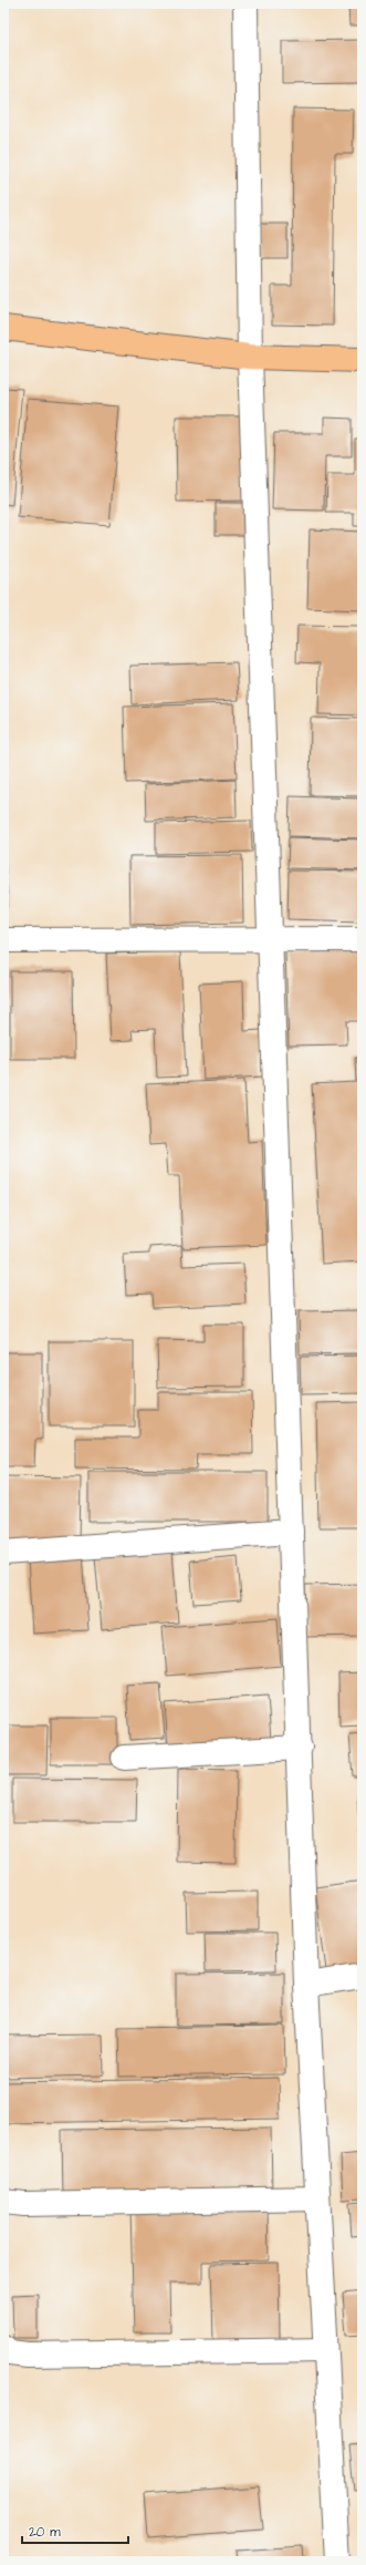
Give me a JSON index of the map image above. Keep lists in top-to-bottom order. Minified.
{"scale_bar":"20 m"}
